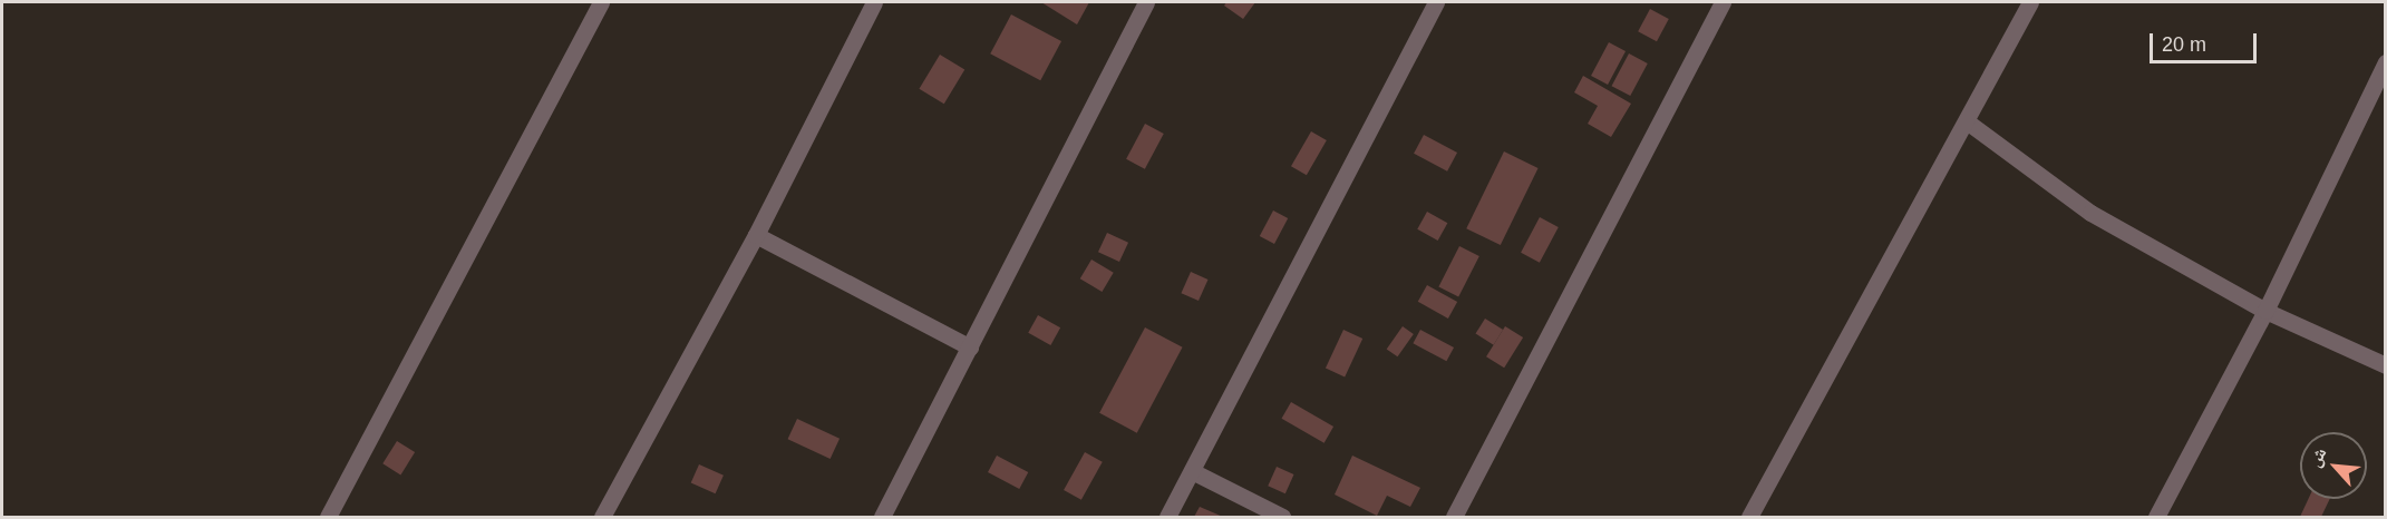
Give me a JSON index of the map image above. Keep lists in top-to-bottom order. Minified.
{"scale_bar":"20 m","north":"top left"}
